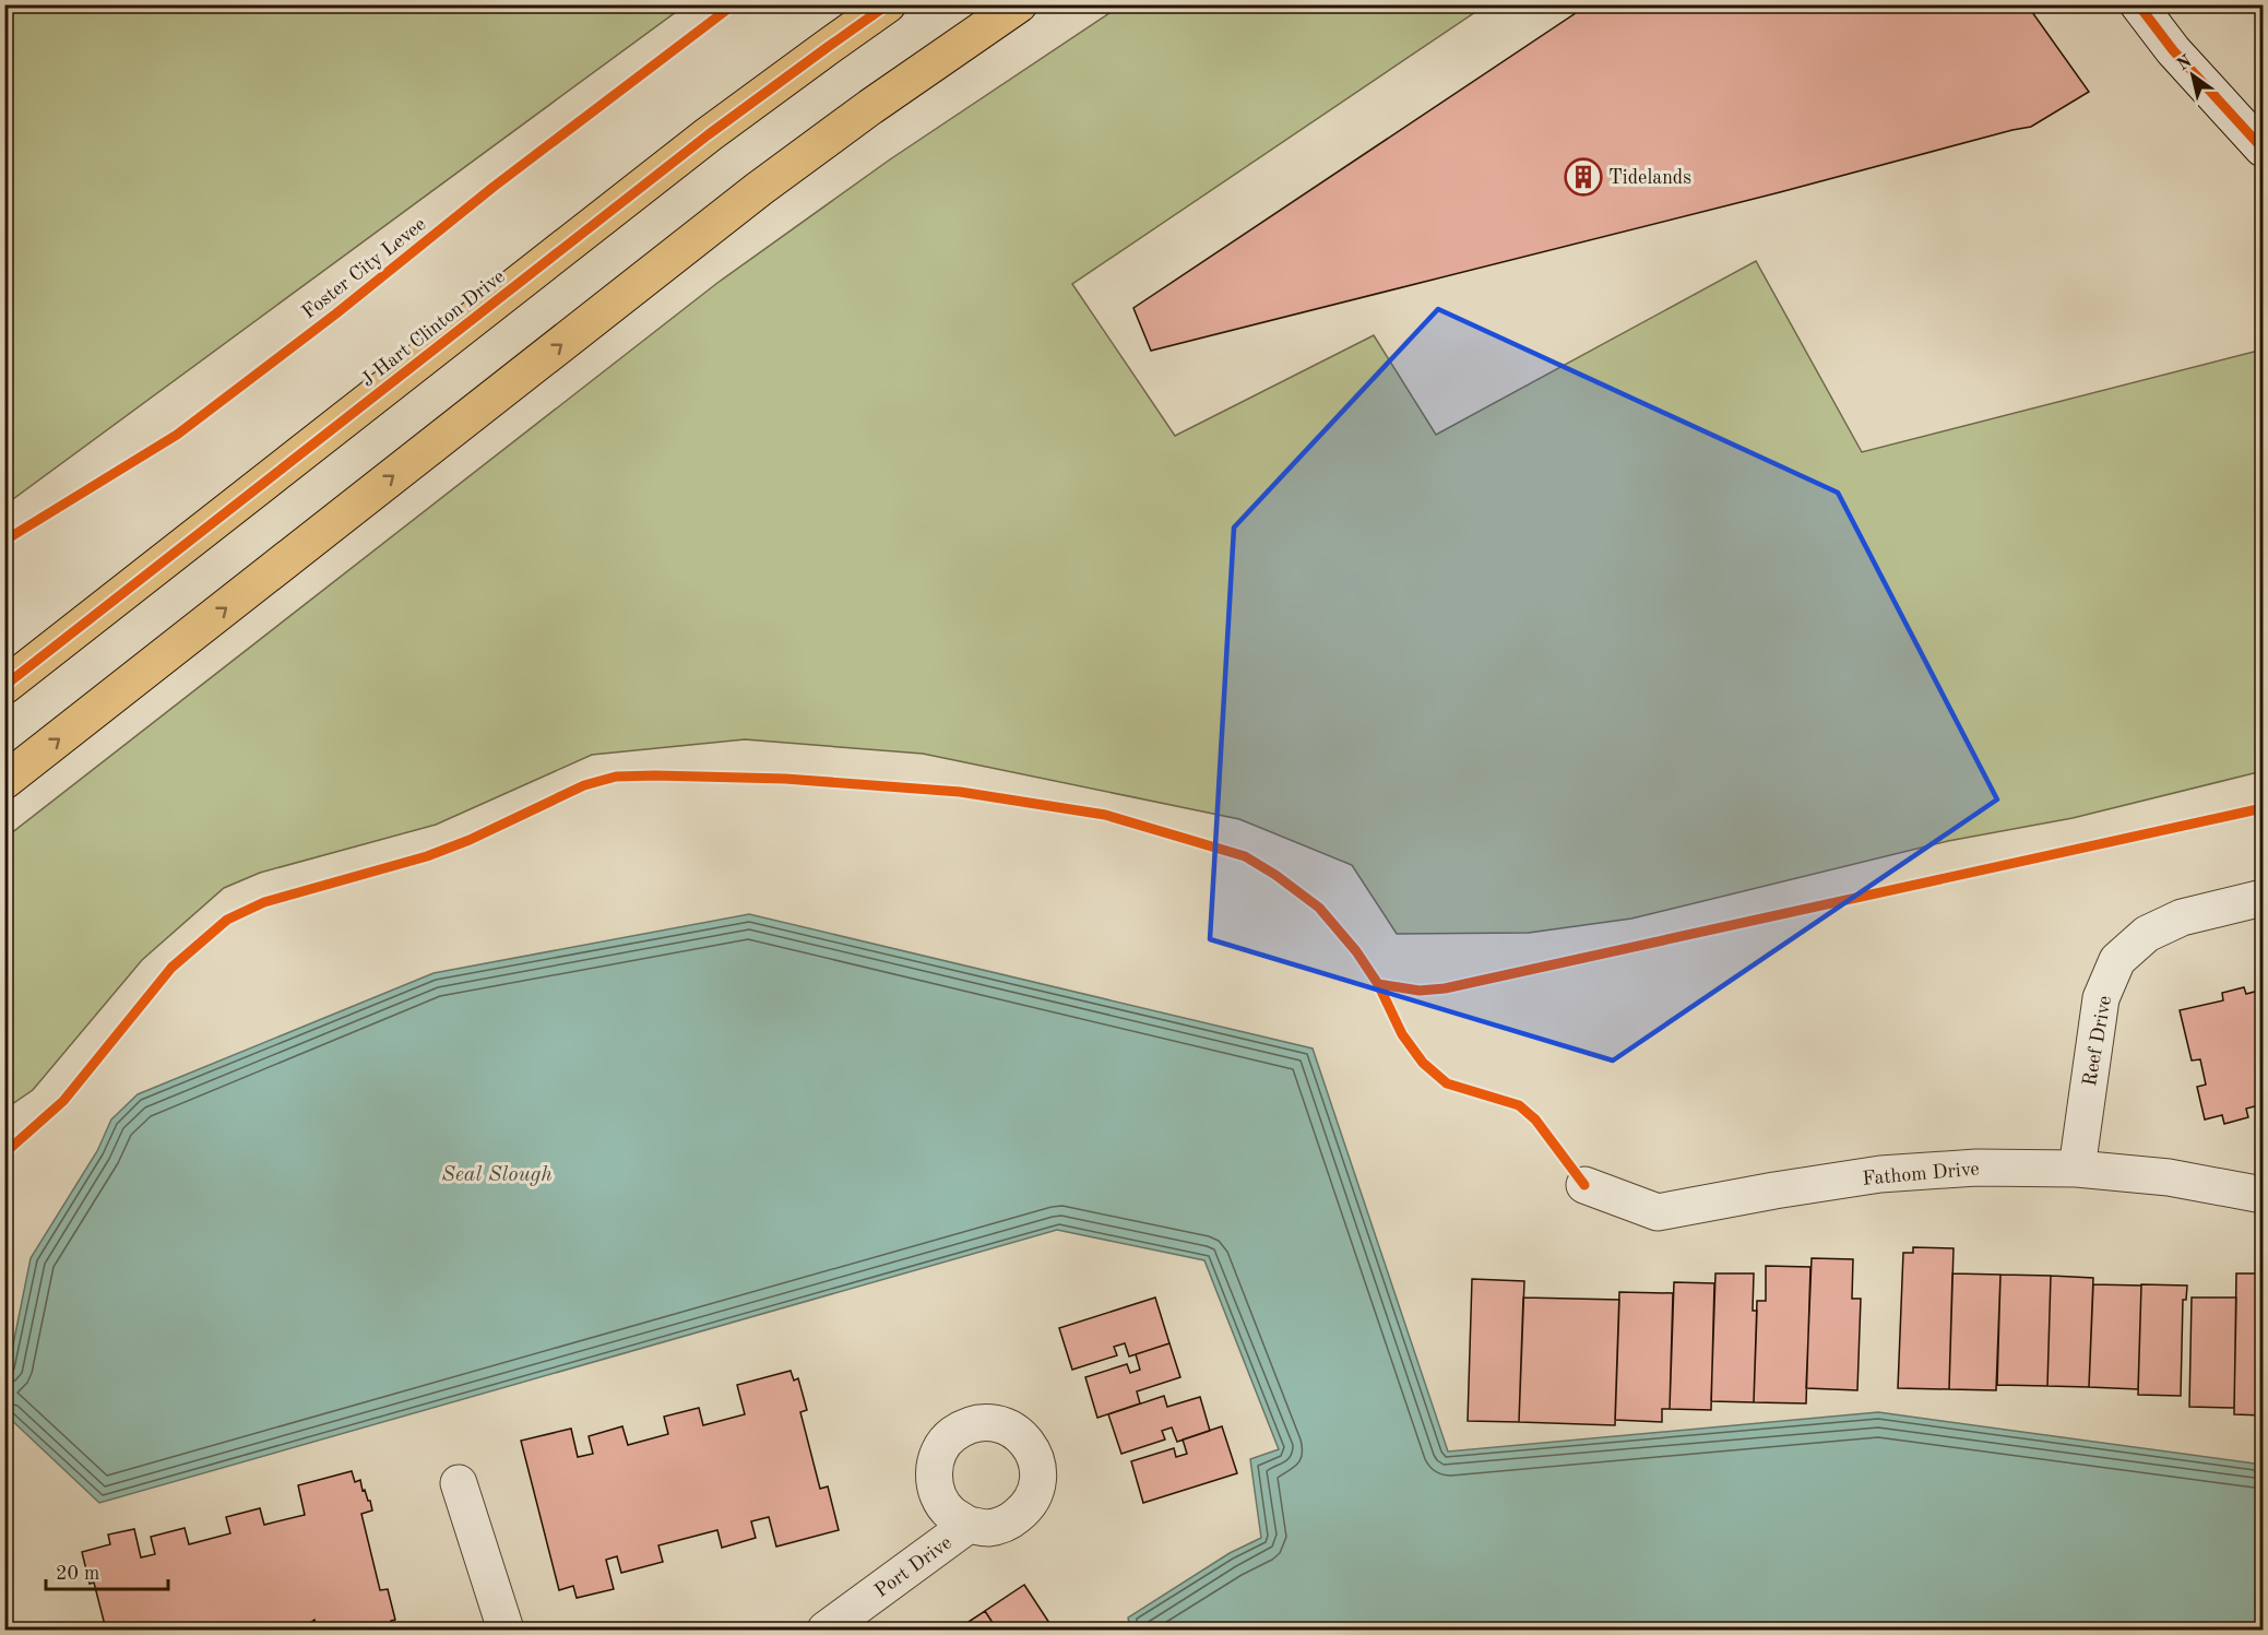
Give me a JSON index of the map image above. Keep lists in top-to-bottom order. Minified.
{"streets":{"main road":["J Hart Clinton Drive"],"street":["Reef Drive","Fathom Drive","Port Drive"],"cycle path":["Foster City Levee"]},"crossings":[["Reef Drive","Fathom Drive"]],"water":["Seal Slough"],"places":{"building":["Tidelands"]},"scale_bar":"20 m","north":"top left"}
